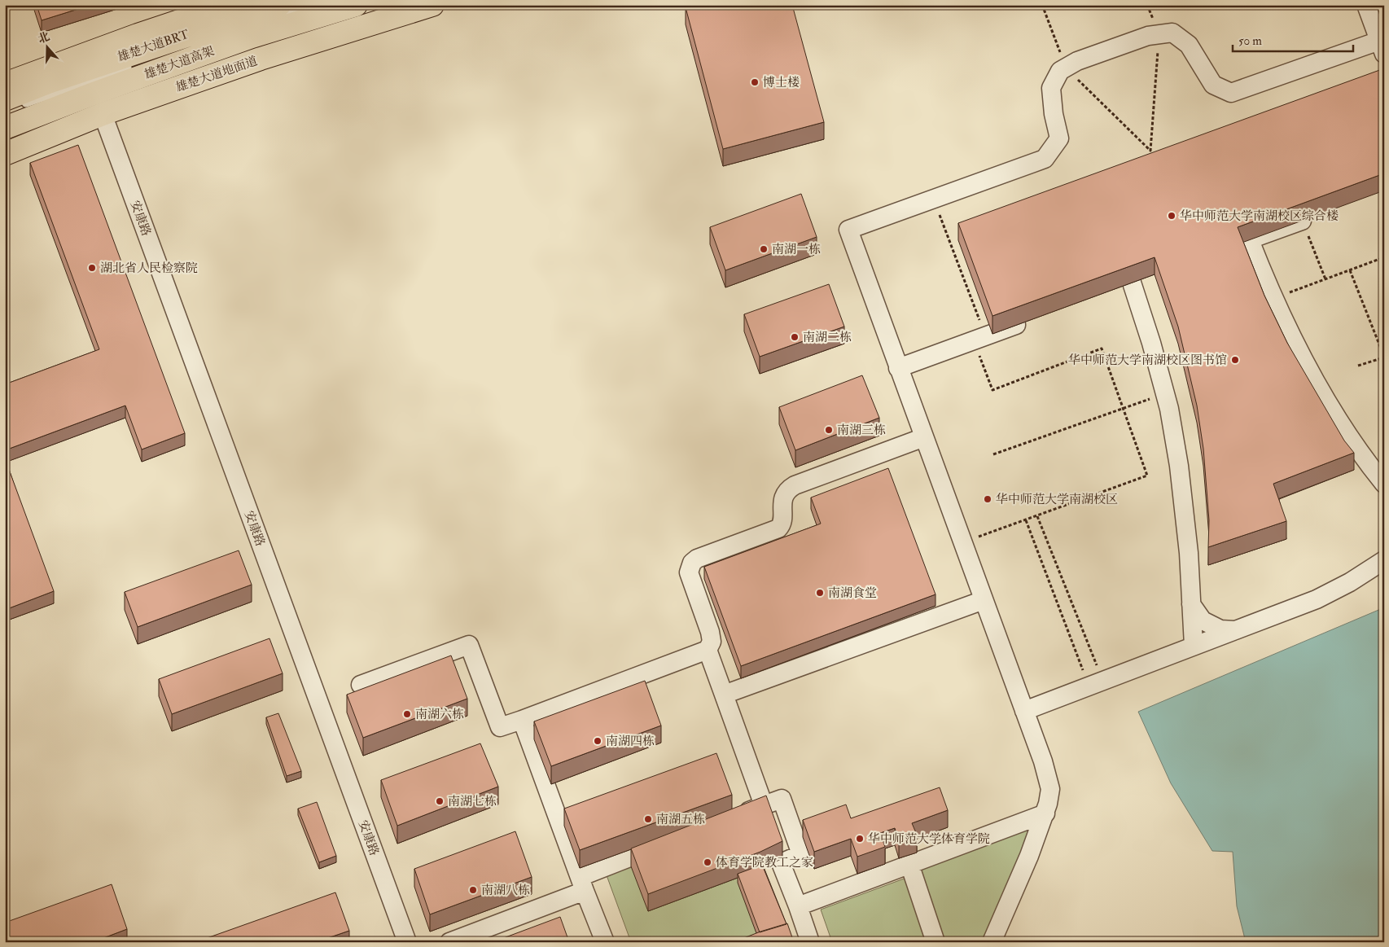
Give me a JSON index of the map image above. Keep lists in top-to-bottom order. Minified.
{"streets":{"main road":["雄楚大道高架","雄楚大道地面道"],"street":["安康路"],"lane":["雄楚大道BRT"]},"crossings":[["雄楚大道BRT","雄楚大道高架"],["雄楚大道地面道","安康路"]],"places":["博士楼","华中师范大学南湖校区综合楼","南湖一栋","湖北省人民检察院","南湖二栋","华中师范大学南湖校区图书馆","南湖三栋","华中师范大学南湖校区","南湖食堂","南湖六栋","南湖四栋","南湖七栋","南湖五栋","华中师范大学体育学院","体育学院教工之家","南湖八栋"],"scale_bar":"50 m","north":"top"}
